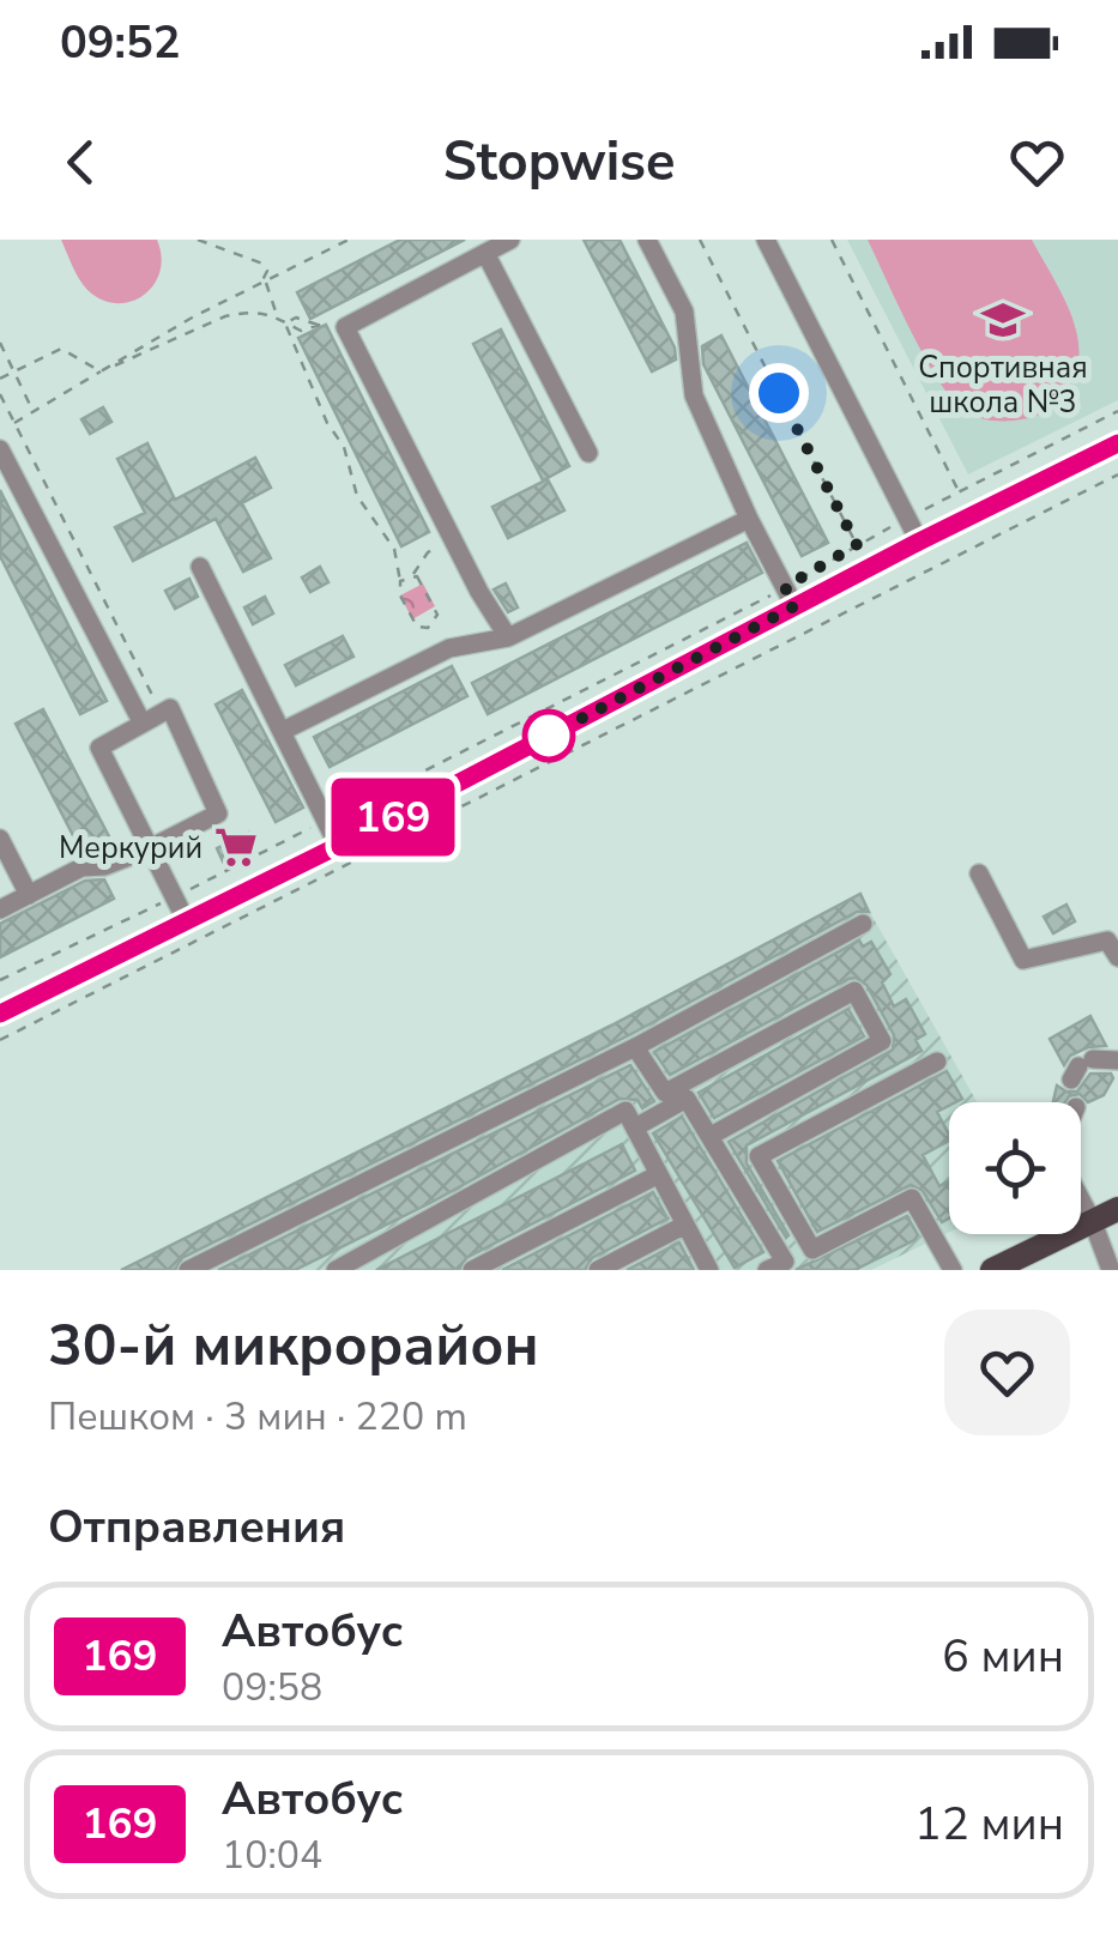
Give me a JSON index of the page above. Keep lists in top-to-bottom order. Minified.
{"places":{"school or university":["Спортивная школа №3"],"supermarket":["Меркурий"]},"lines":["bus line 169"],"page":{"status":"09:52","header":"Stopwise","on_map":"169","heading":[["30-й микрорайон","Пешком · 3 мин · 220 m"],"Отправления"],"list":[{"mark":"169","name":"Автобус","note":"09:58","value":"6 мин"},{"mark":"169","name":"Автобус","note":"10:04","value":"12 мин"}]}}
